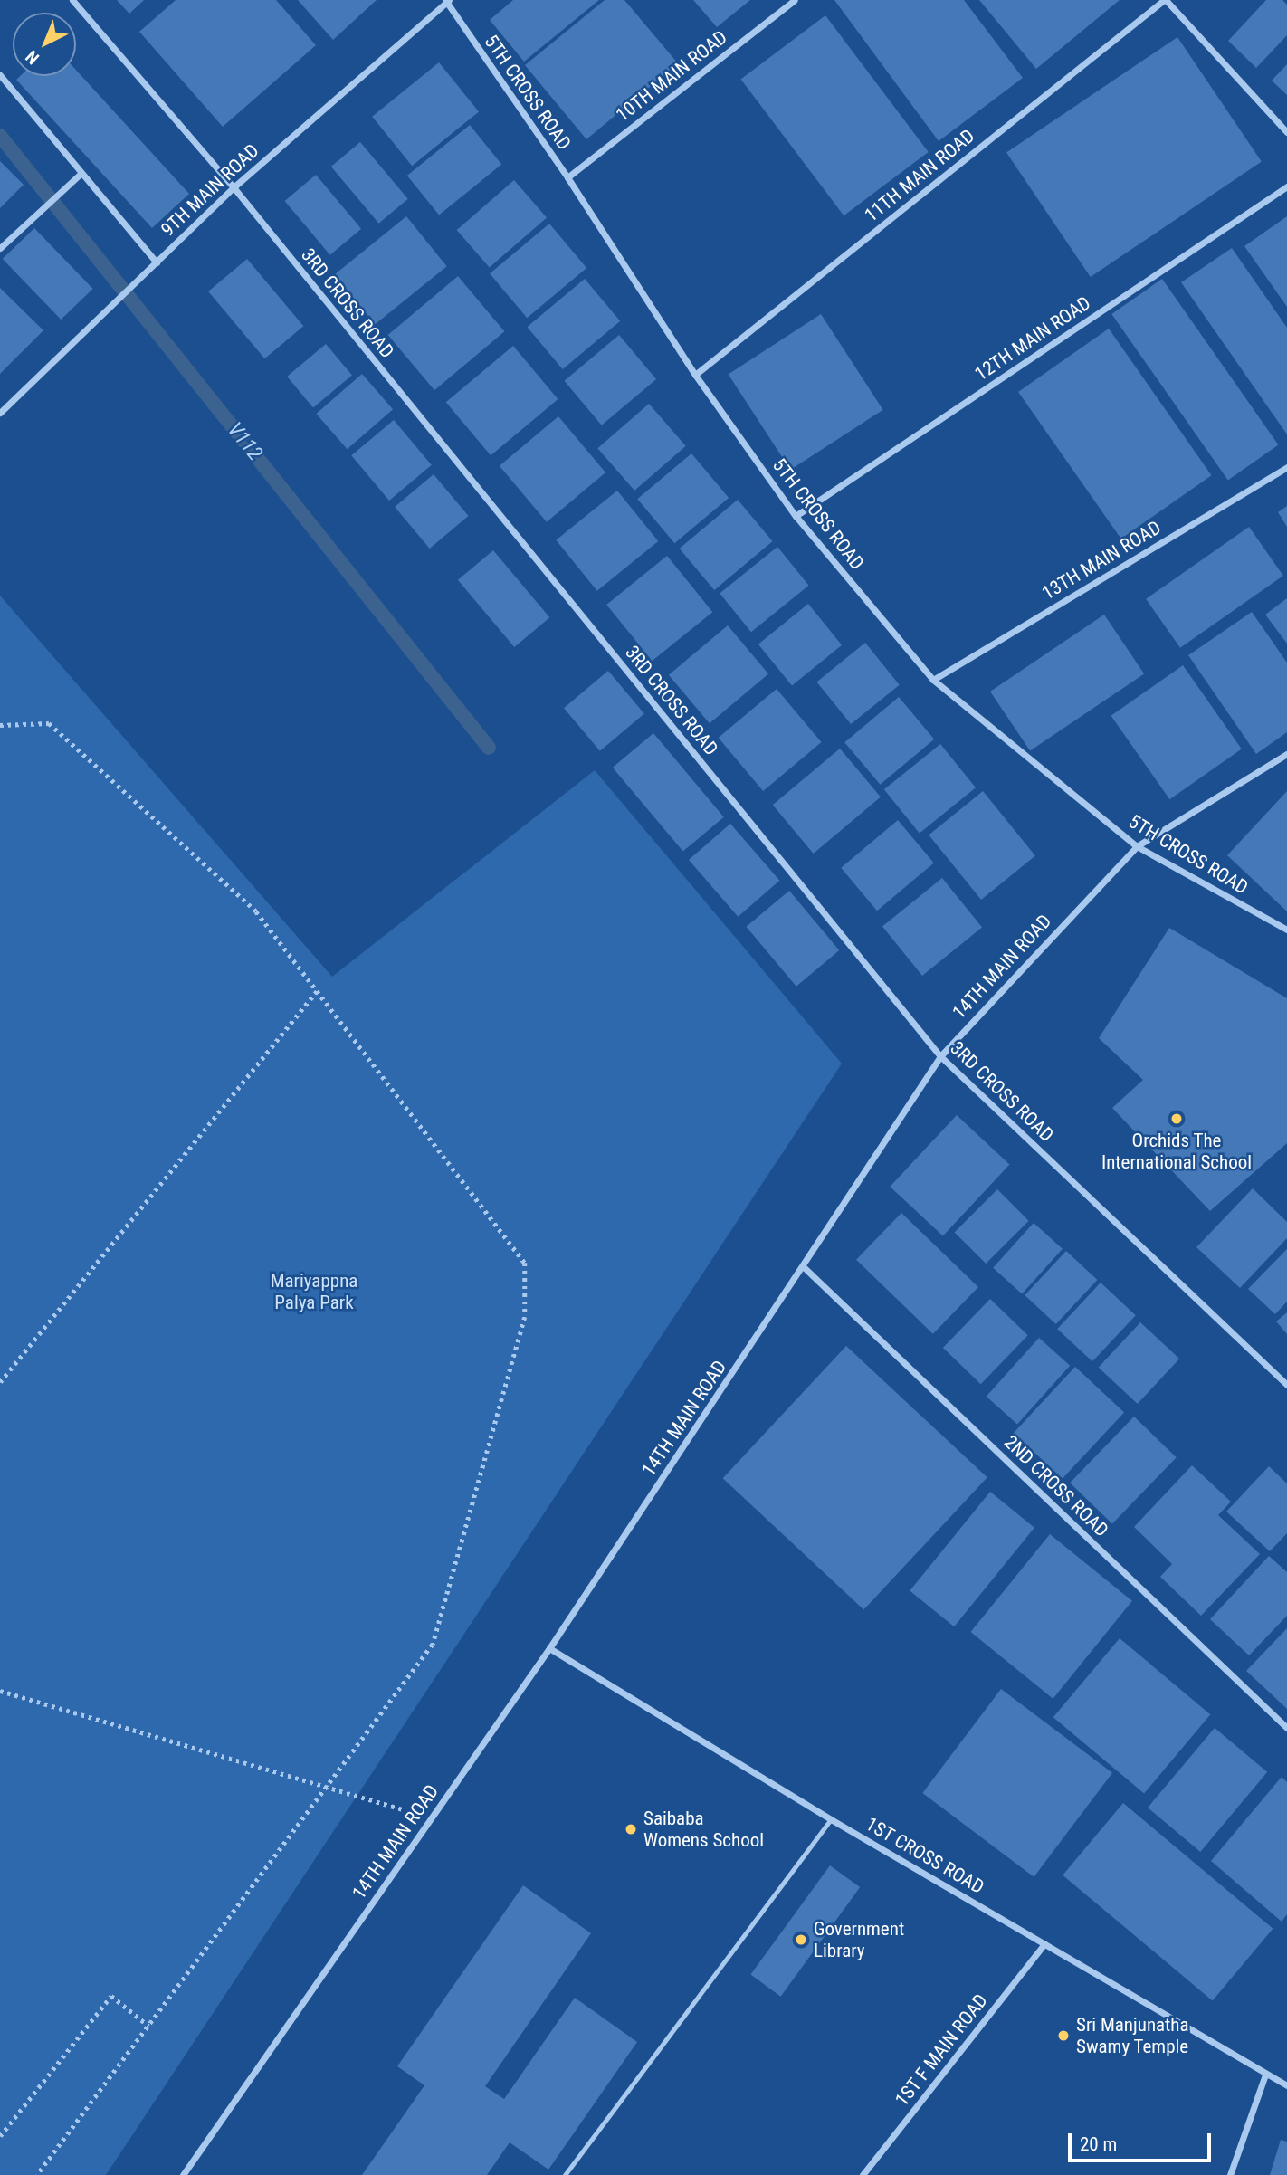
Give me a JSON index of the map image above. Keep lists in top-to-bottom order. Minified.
{"streets":{"street":["10TH MAIN ROAD","5TH CROSS ROAD","11TH MAIN ROAD","9TH MAIN ROAD","3RD CROSS ROAD","12TH MAIN ROAD","13TH MAIN ROAD","14TH MAIN ROAD","2ND CROSS ROAD","1ST CROSS ROAD","1ST F MAIN ROAD"]},"crossings":[["10TH MAIN ROAD","5TH CROSS ROAD"],["5TH CROSS ROAD","11TH MAIN ROAD"],["5TH CROSS ROAD","9TH MAIN ROAD"],["5TH CROSS ROAD","12TH MAIN ROAD"],["5TH CROSS ROAD","13TH MAIN ROAD"],["5TH CROSS ROAD","14TH MAIN ROAD"],["9TH MAIN ROAD","3RD CROSS ROAD"],["3RD CROSS ROAD","14TH MAIN ROAD"],["14TH MAIN ROAD","2ND CROSS ROAD"],["14TH MAIN ROAD","1ST CROSS ROAD"],["1ST CROSS ROAD","1ST F MAIN ROAD"]],"water":["V112"],"parks":["Mariyappna Palya Park"],"places":["Orchids The International School","Saibaba Womens School","Government Library","Sri Manjunatha Swamy Temple"],"scale_bar":"20 m","north":"bottom left"}
